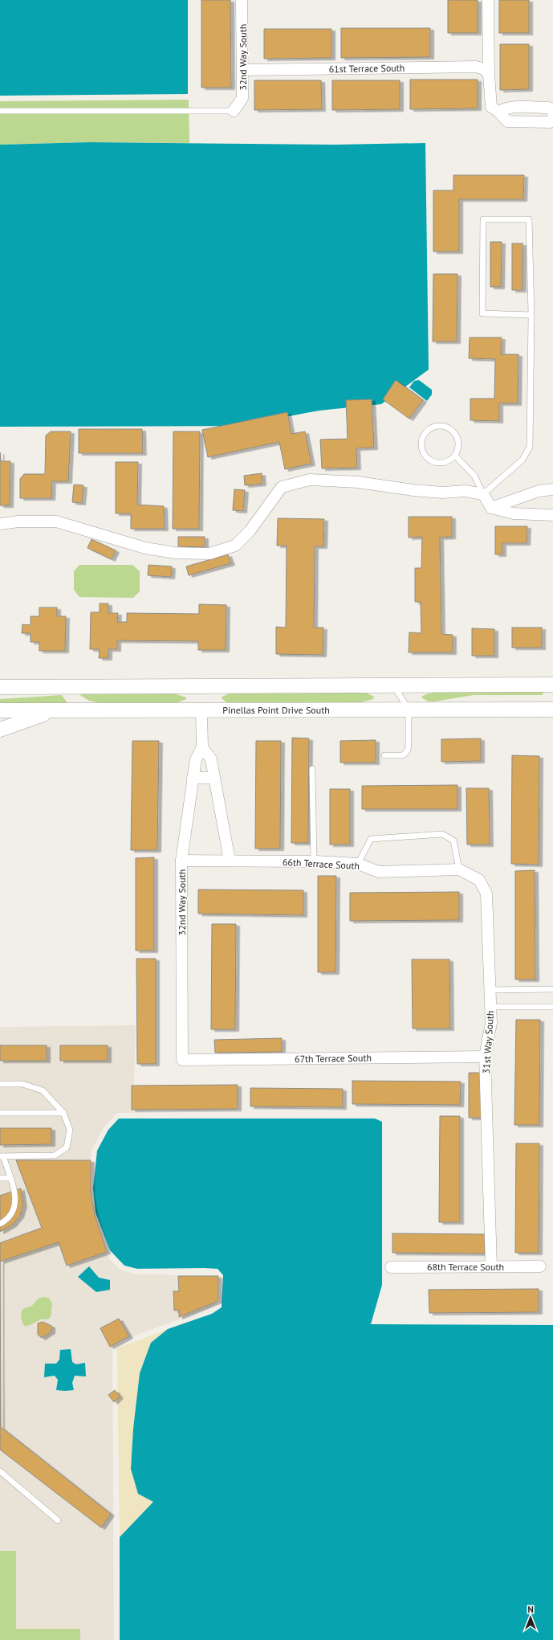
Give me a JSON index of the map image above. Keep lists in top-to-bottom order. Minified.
{"streets":{"street":["32nd Way South","61st Terrace South","Pinellas Point Drive South","66th Terrace South","31st Way South","67th Terrace South","68th Terrace South"]},"crossings":[["32nd Way South","61st Terrace South"],["32nd Way South","Pinellas Point Drive South"],["32nd Way South","66th Terrace South"],["32nd Way South","67th Terrace South"],["66th Terrace South","31st Way South"],["31st Way South","67th Terrace South"],["31st Way South","68th Terrace South"]],"north":"top"}
